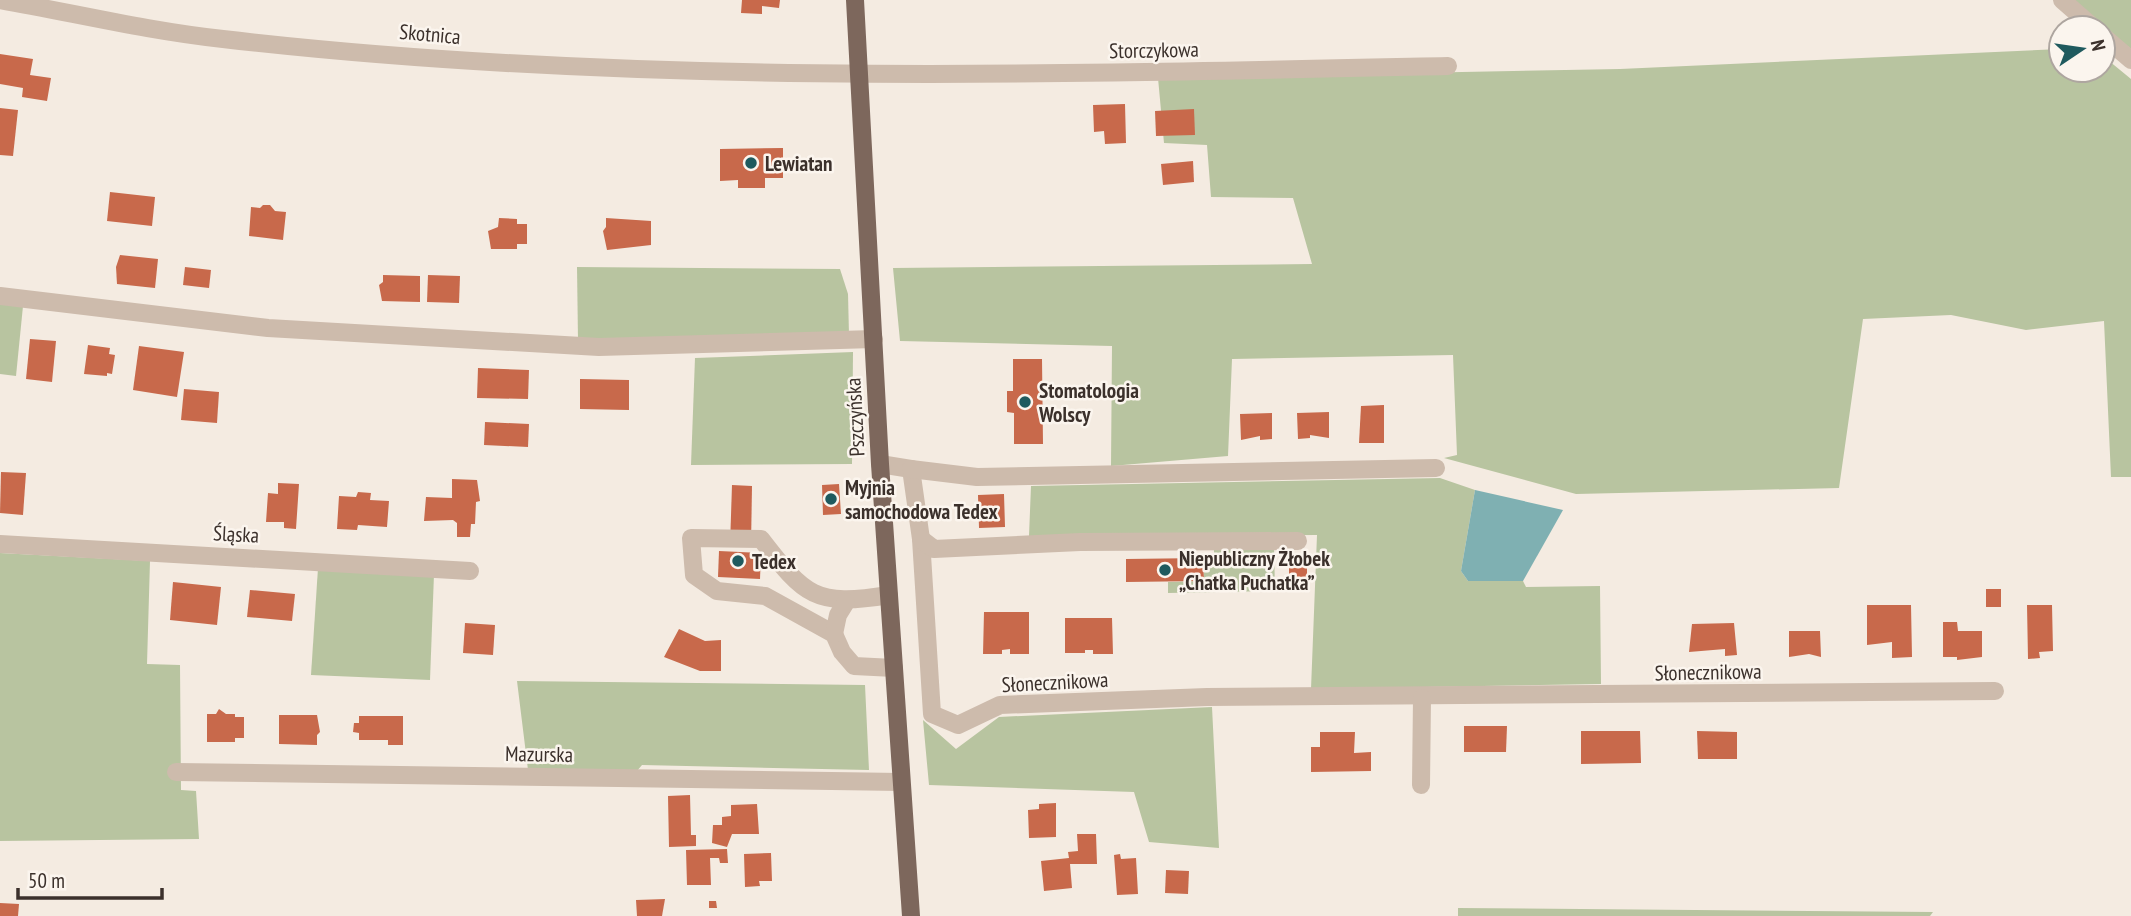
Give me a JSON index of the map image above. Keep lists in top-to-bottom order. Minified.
{"streets":{"main road":["Pszczyńska"],"street":["Skotnica","Storczykowa","Śląska","Słonecznikowa","Mazurska"]},"crossings":[["Skotnica","Storczykowa"],["Skotnica","Pszczyńska"],["Storczykowa","Pszczyńska"],["Pszczyńska","Mazurska"]],"places":["Lewiatan","Stomatologia Wolscy","Myjnia samochodowa Tedex","Tedex","Niepubliczny Żłobek „Chatka Puchatka”"],"scale_bar":"50 m","north":"right"}
